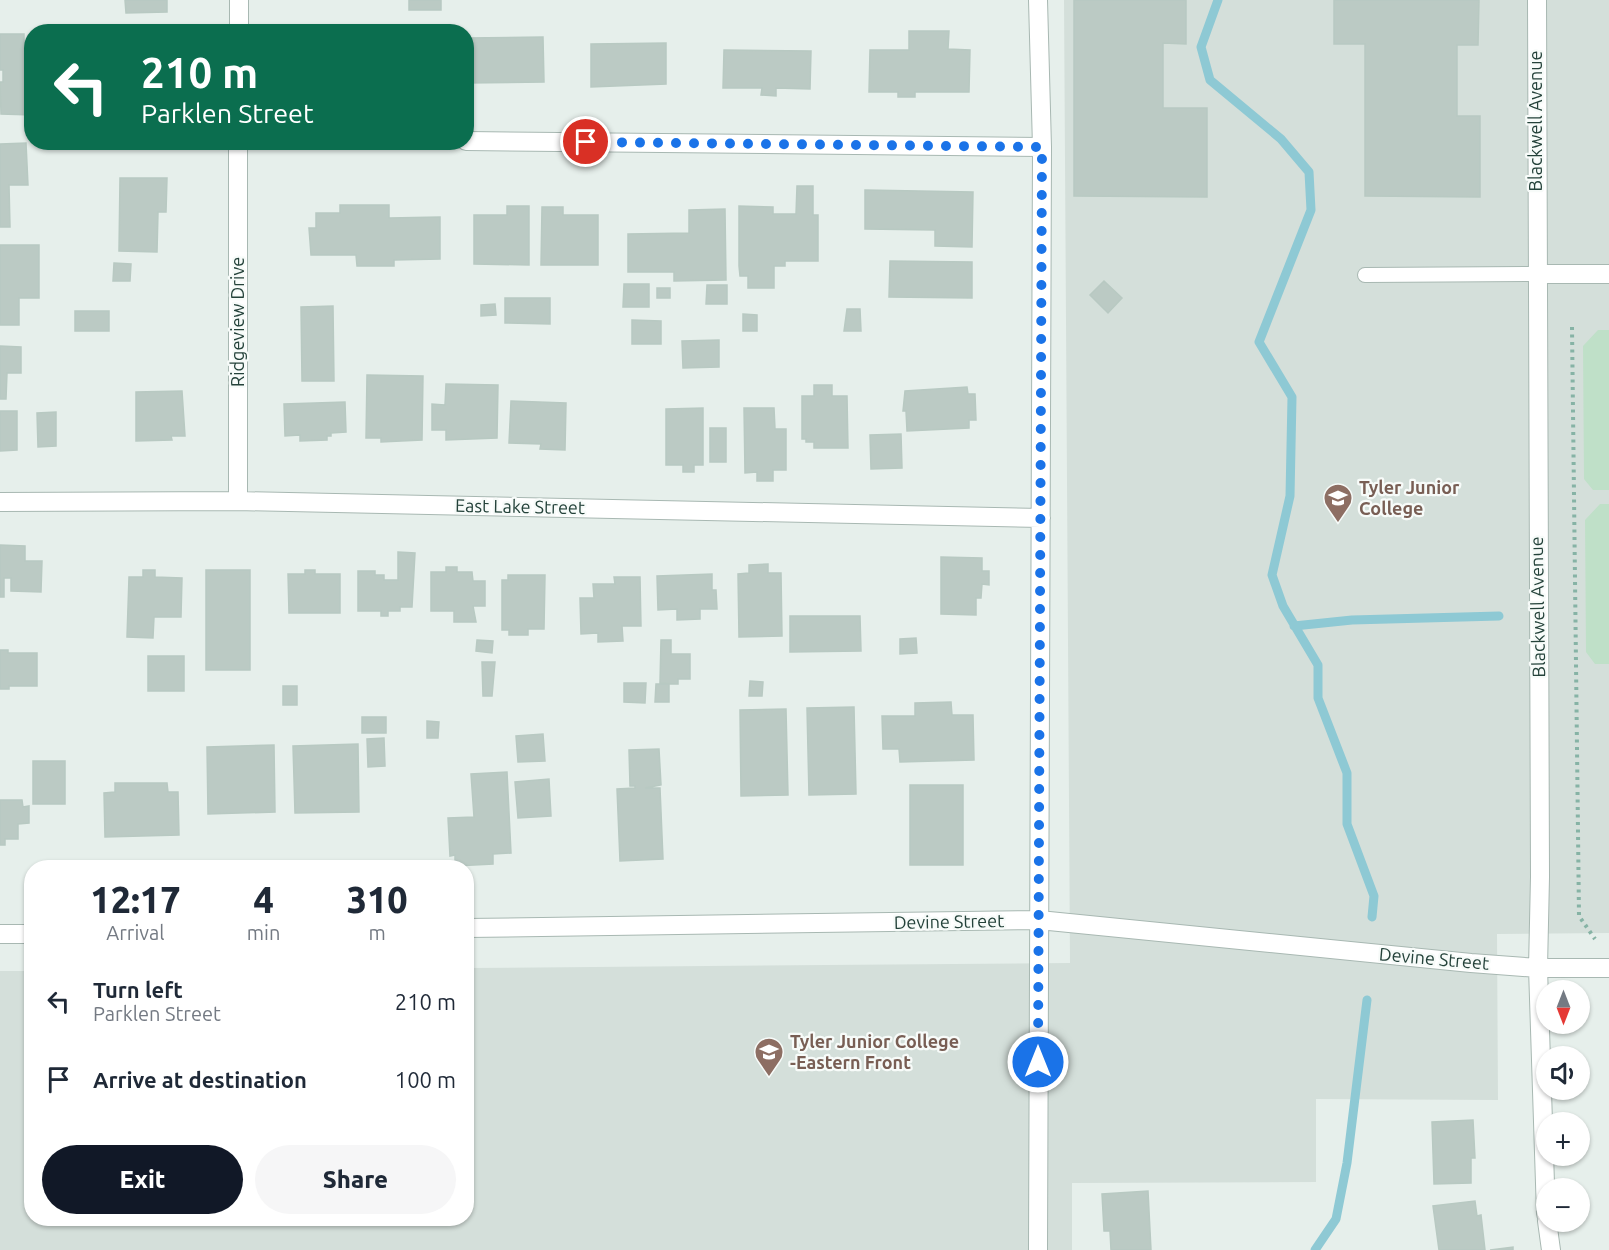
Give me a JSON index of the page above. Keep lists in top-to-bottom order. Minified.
{"streets":{"street":["Blackwell Avenue","Ridgeview Drive","East Lake Street","Devine Street"]},"crossings":[["Blackwell Avenue","Devine Street"],["Ridgeview Drive","East Lake Street"]],"places":{"school or university":["Tyler Junior College","Tyler Junior College -Eastern Front"]},"north":"bottom","page":{"turn":["210 m","Parklen Street"],"eta":["12:17","Arrival","4","min","310","m"],"list":[{"name":"Turn left","note":"Parklen Street","value":"210 m"},{"name":"Arrive at destination","value":"100 m"}],"map_buttons":["+","−"],"buttons":["Exit","Share"]}}
